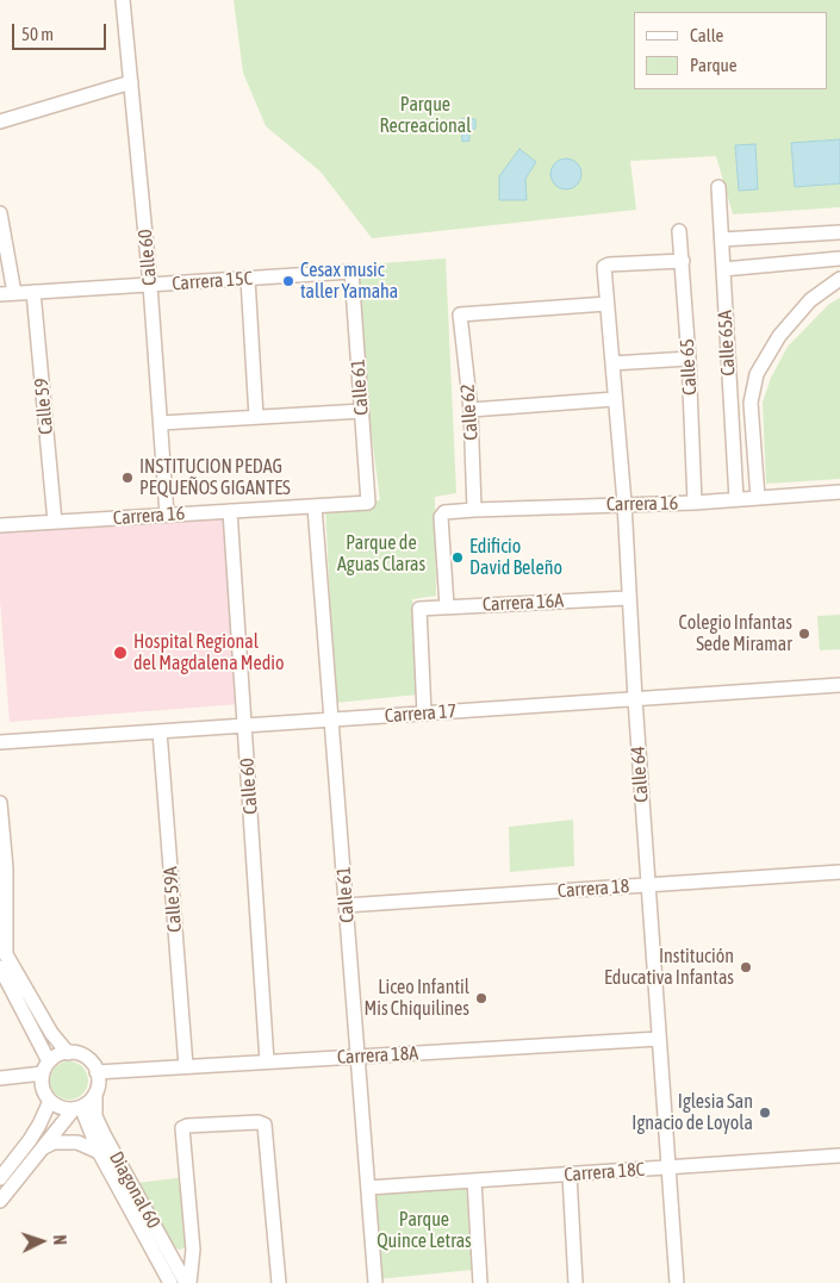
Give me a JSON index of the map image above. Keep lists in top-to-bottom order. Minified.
{"streets":{"street":["Calle 60","Carrera 15C","Calle 65A","Calle 65","Calle 61","Calle 59","Calle 62","Carrera 16","Carrera 16A","Carrera 17","Calle 64","Carrera 18","Calle 59A","Carrera 18A","Carrera 18C","Diagonal 60"]},"crossings":[["Calle 60","Carrera 15C"],["Calle 60","Carrera 16"],["Calle 60","Carrera 17"],["Calle 60","Carrera 18A"],["Carrera 15C","Calle 61"],["Carrera 15C","Calle 59"],["Calle 65A","Carrera 16"],["Calle 65","Carrera 16"],["Calle 65","Calle 64"],["Calle 61","Carrera 16"],["Calle 61","Carrera 17"],["Calle 61","Carrera 18"],["Calle 61","Carrera 18A"],["Calle 61","Carrera 18C"],["Calle 59","Carrera 16"],["Calle 62","Carrera 16"],["Calle 62","Calle 64"],["Carrera 16","Carrera 16A"],["Carrera 16","Calle 64"],["Carrera 16A","Carrera 17"],["Carrera 16A","Calle 64"],["Carrera 17","Calle 64"],["Carrera 17","Calle 59A"],["Calle 64","Carrera 18"],["Calle 64","Carrera 18A"],["Calle 64","Carrera 18C"],["Calle 59A","Carrera 18A"],["Carrera 18A","Diagonal 60"]],"parks":["Parque Recreacional","Parque de Aguas Claras","Parque Quince Letras"],"places":["Cesax music taller Yamaha","INSTITUCION PEDAG PEQUEÑOS GIGANTES","Edificio David Beleño","Colegio Infantas Sede Miramar","Hospital Regional del Magdalena Medio","Institución Educativa Infantas","Liceo Infantil Mis Chiquilines","Iglesia San Ignacio de Loyola"],"legend":["Calle","Parque"],"scale_bar":"50 m","north":"right"}
